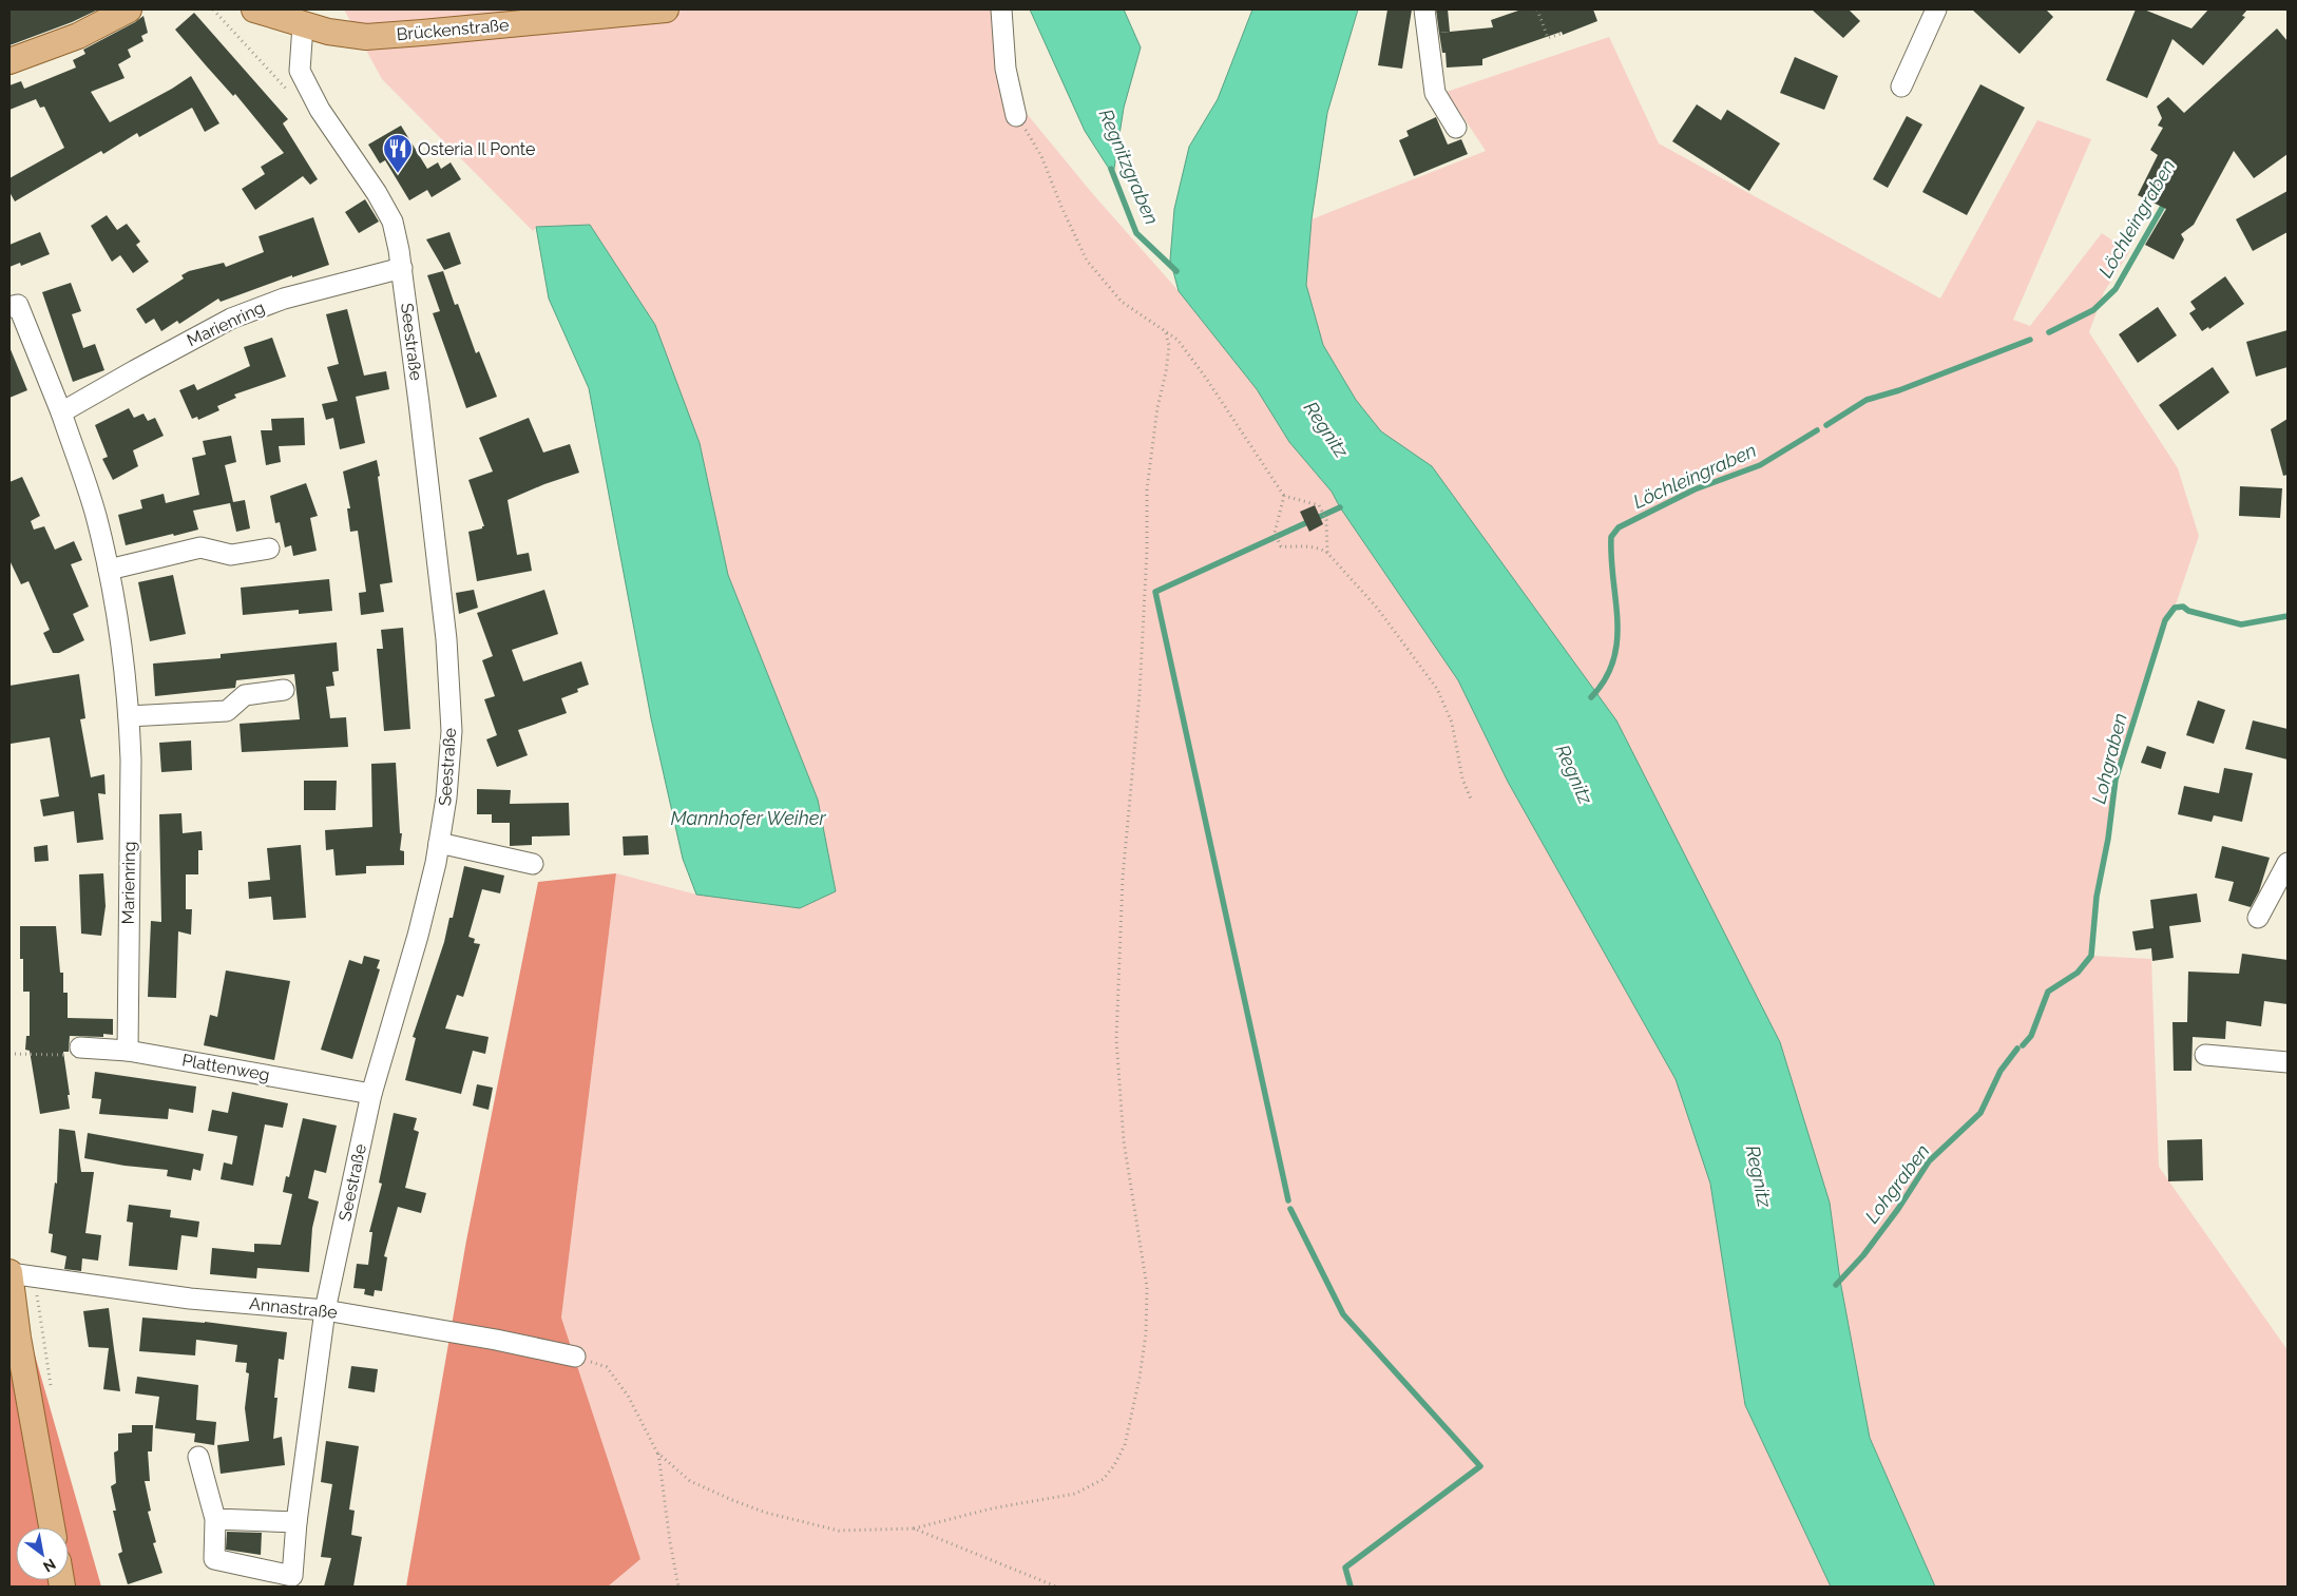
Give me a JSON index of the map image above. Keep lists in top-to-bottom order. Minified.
{"streets":{"main road":["Brückenstraße"],"street":["Marienring","Seestraße","Plattenweg","Annastraße"]},"crossings":[["Brückenstraße","Seestraße"],["Marienring","Seestraße"],["Marienring","Plattenweg"],["Seestraße","Plattenweg"],["Seestraße","Annastraße"]],"water":["Regnitzgraben","Löchleingraben","Regnitz","Lohgraben","Mannhofer Weiher"],"places":{"restaurant":["Osteria Il Ponte"]},"north":"bottom right"}
